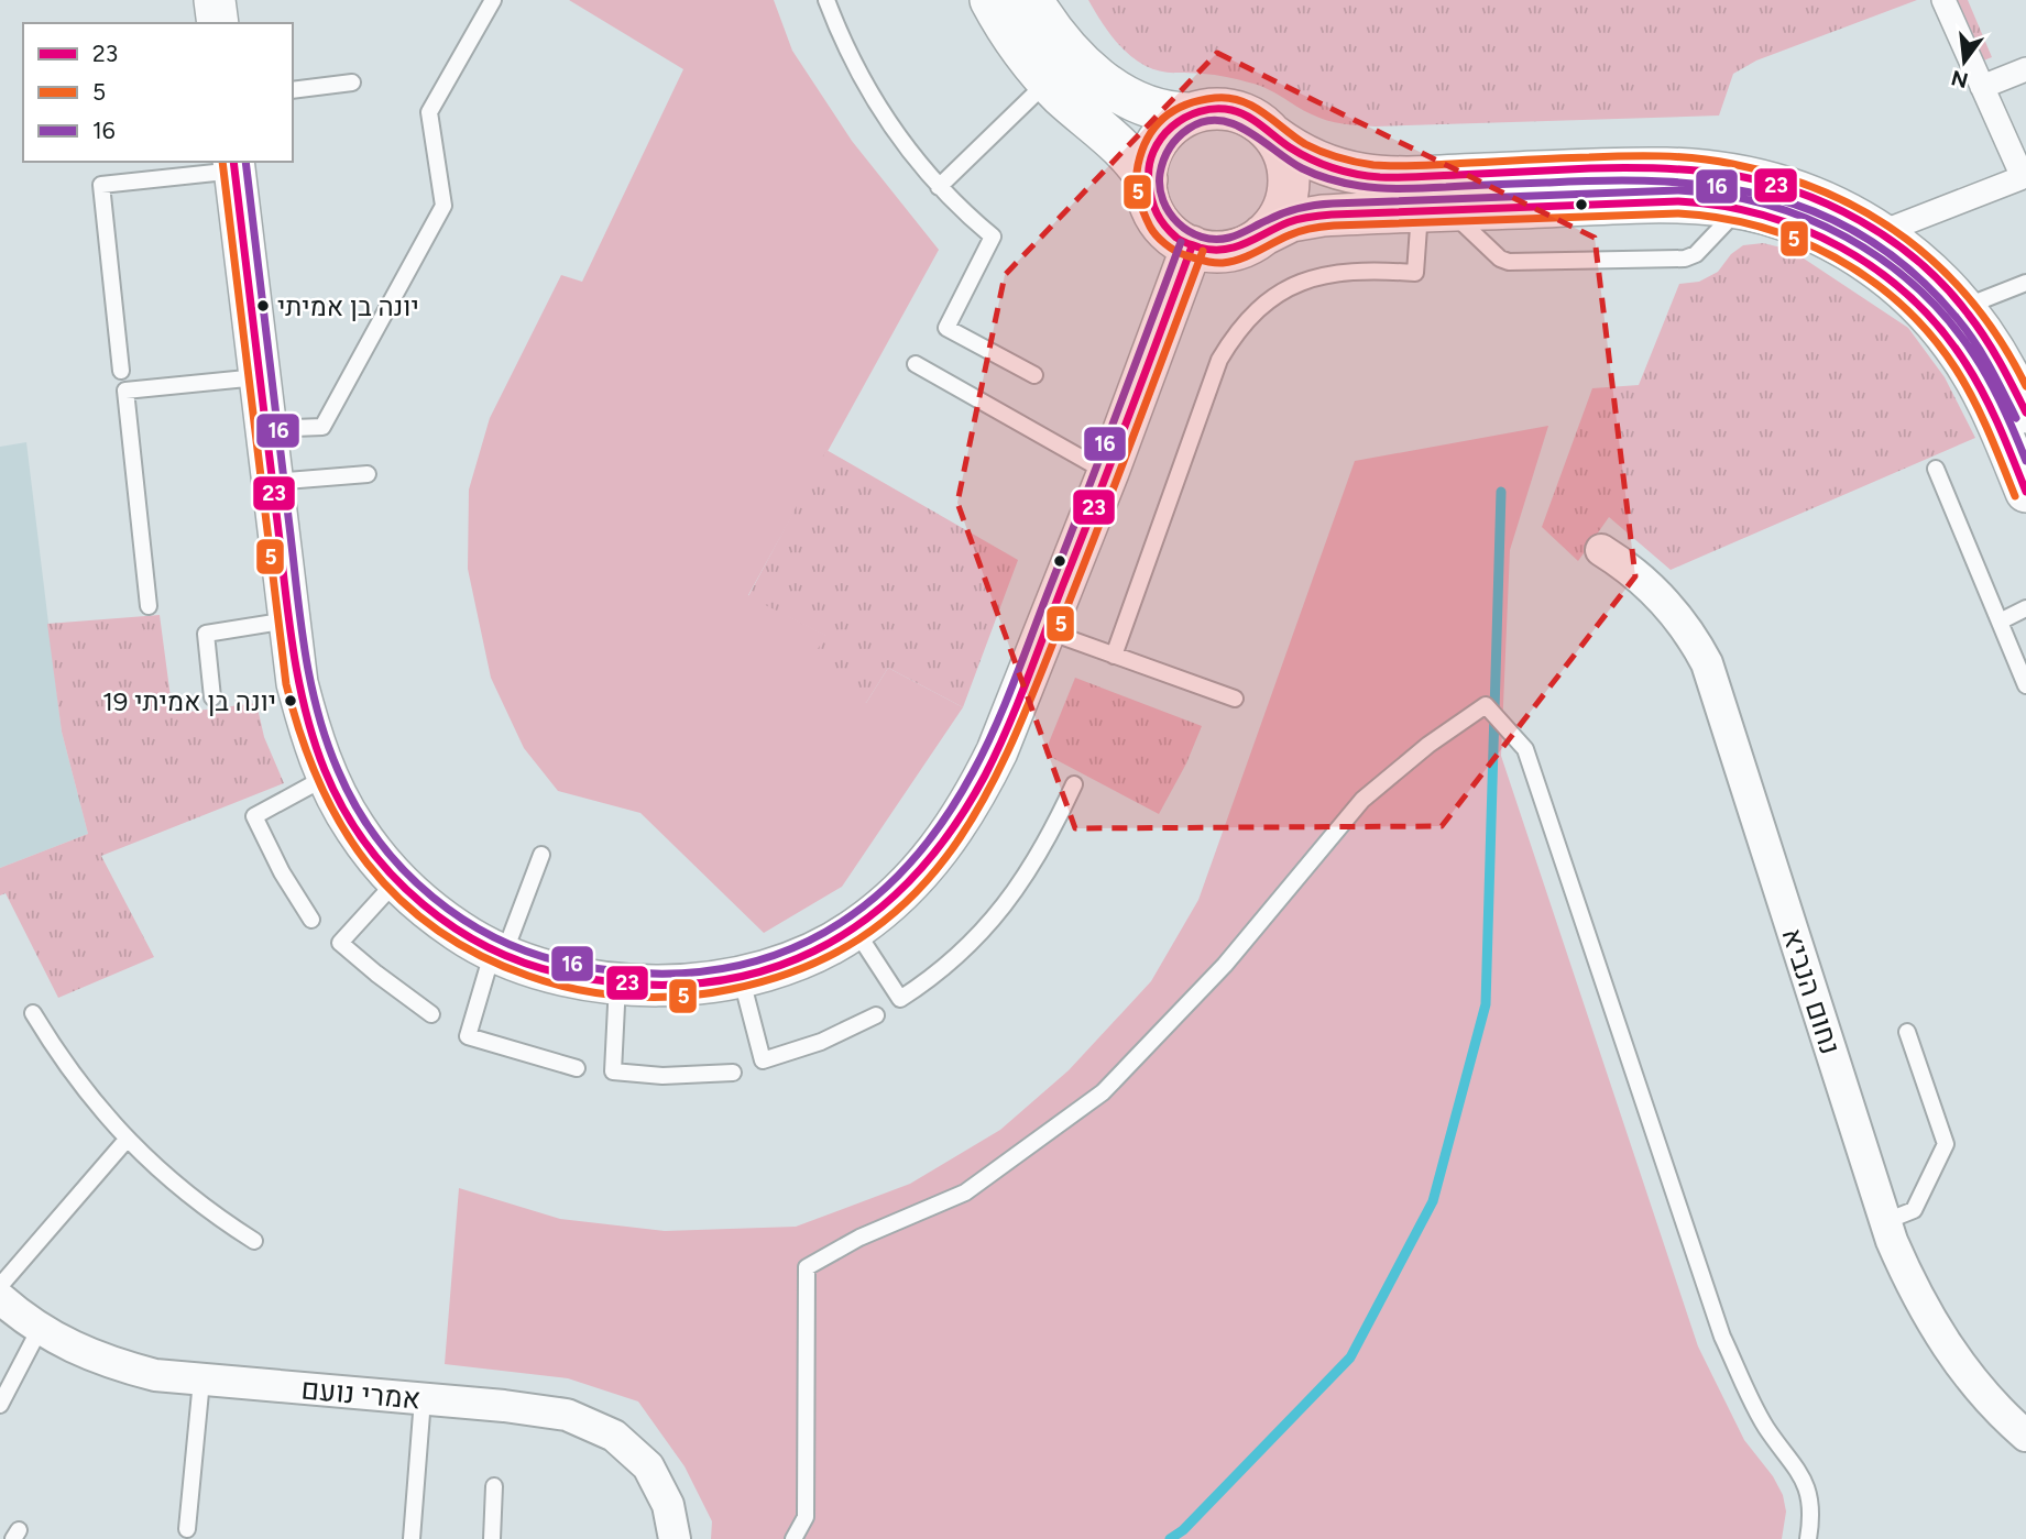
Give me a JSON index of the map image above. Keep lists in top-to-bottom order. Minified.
{"streets":{"street":["נחום הנביא","אמרי נועם"]},"places":["יונה בן אמיתי","יונה בן אמיתי 19"],"lines":["transit line 5","transit line 23","transit line 16"],"legend":["23","5","16"],"north":"bottom"}
